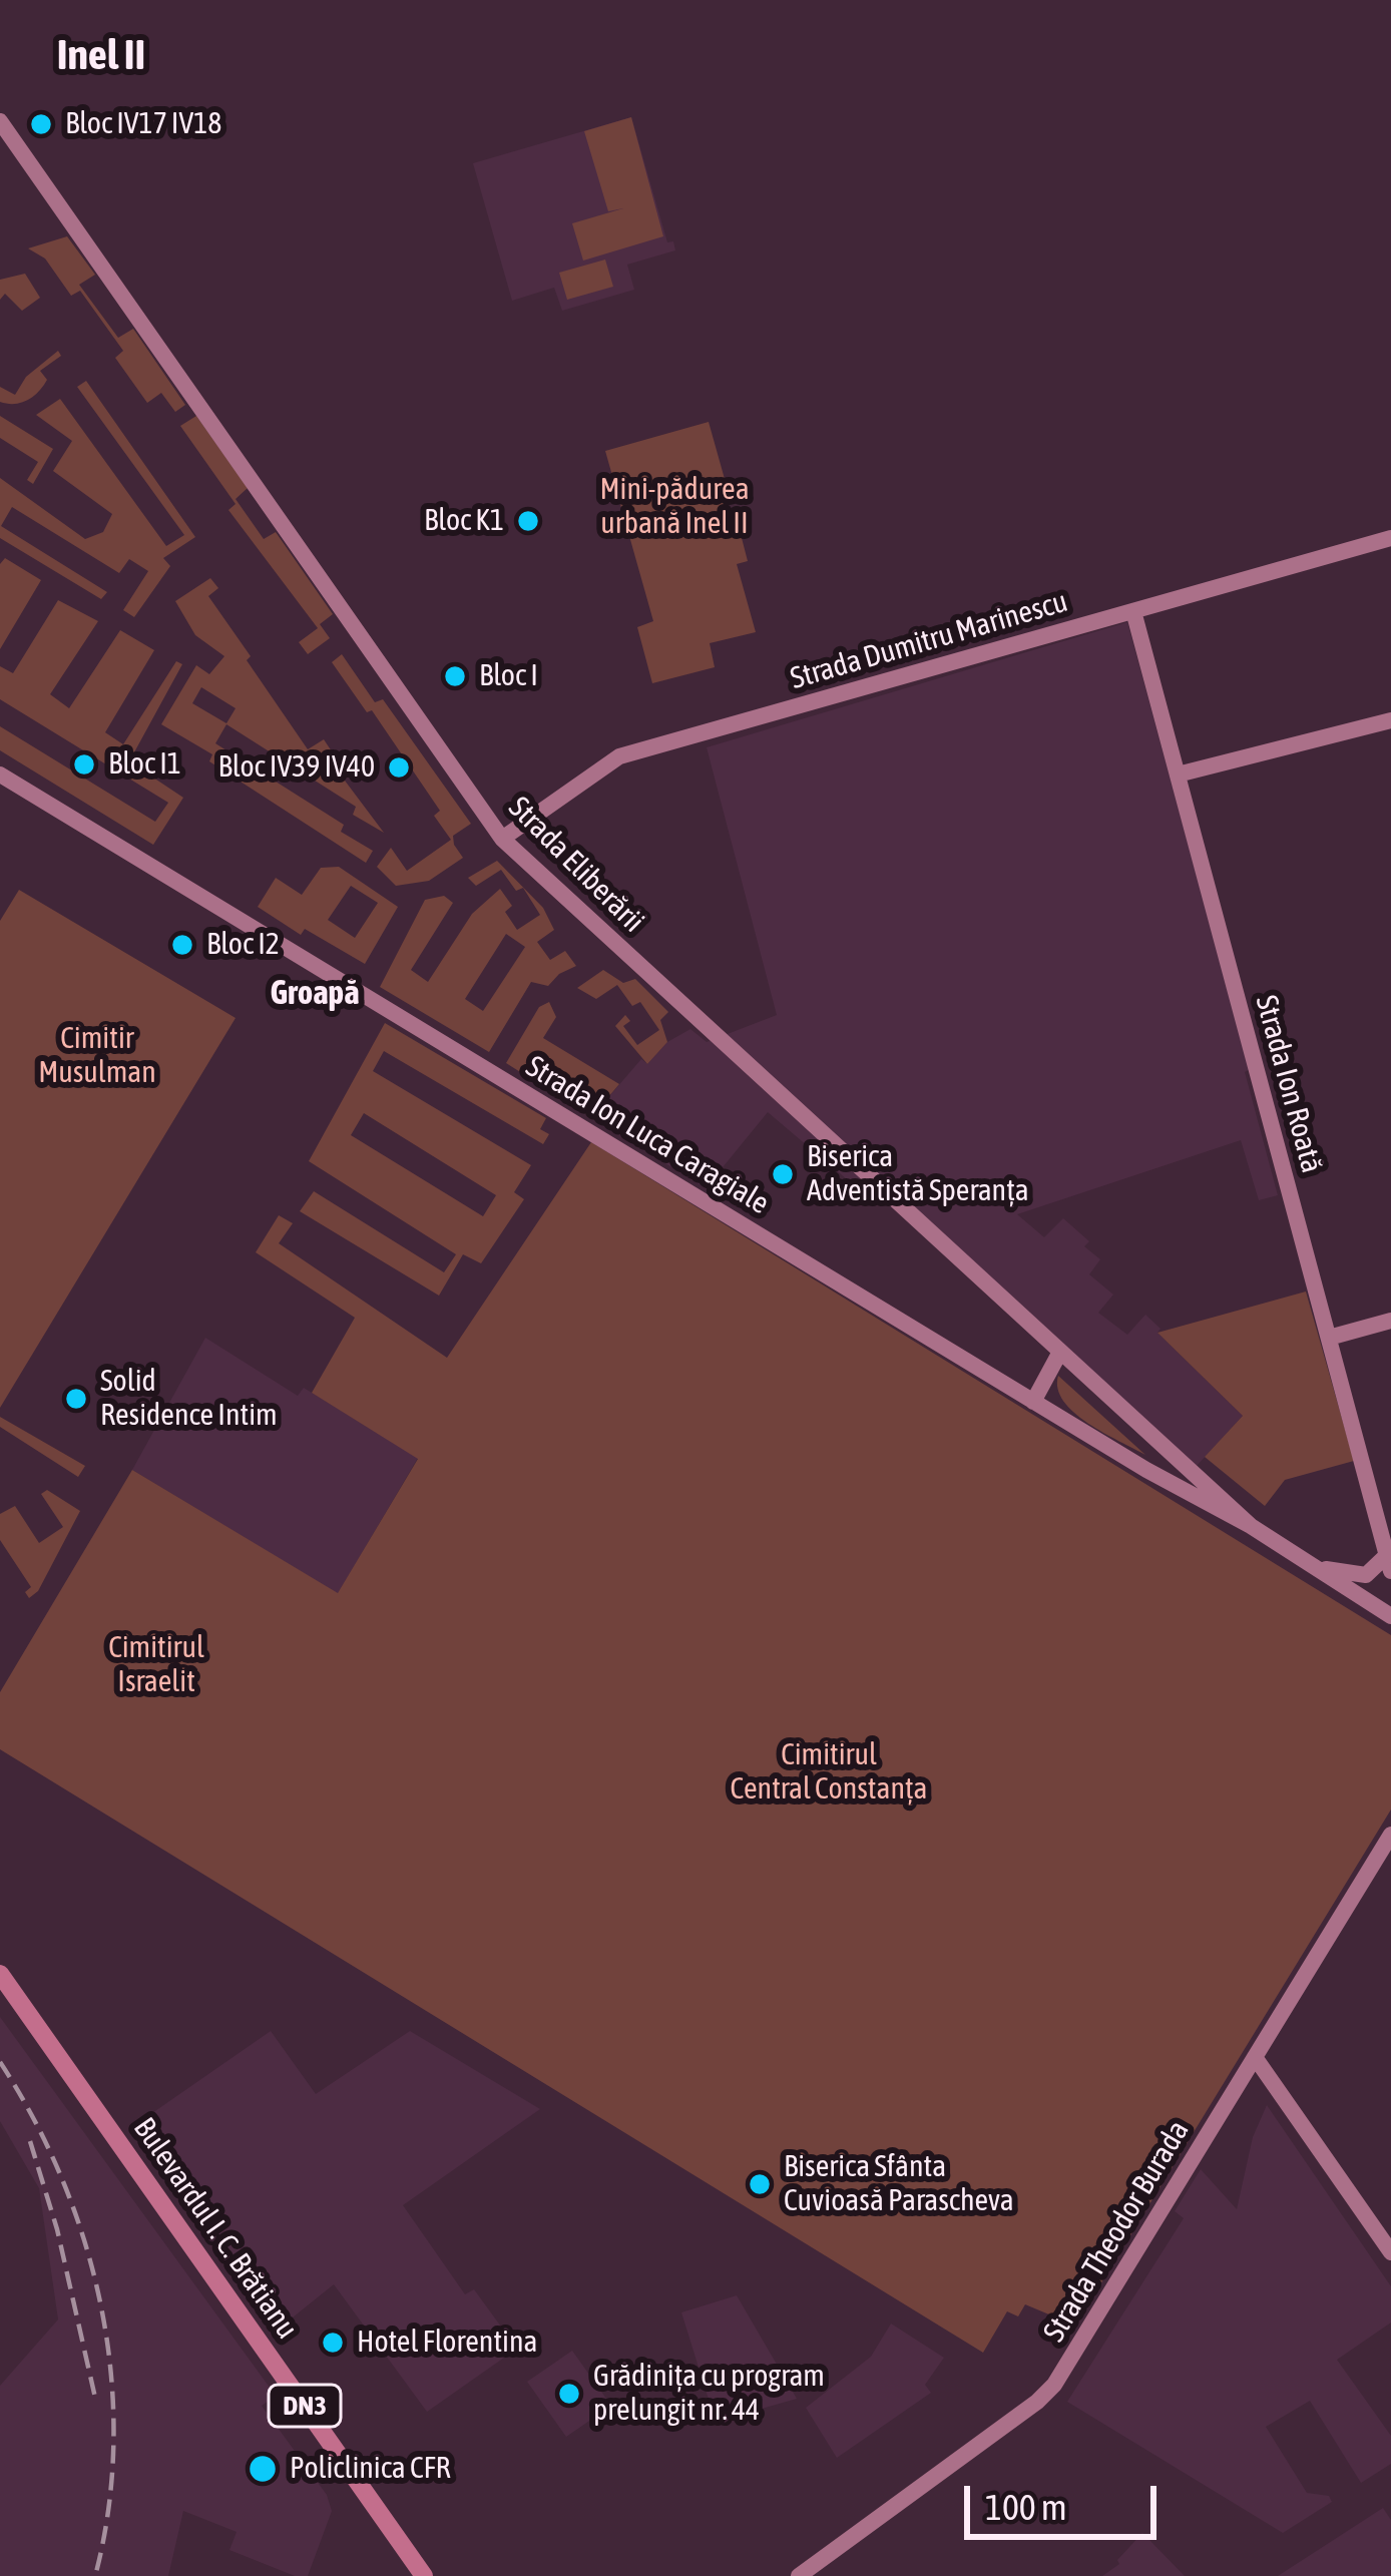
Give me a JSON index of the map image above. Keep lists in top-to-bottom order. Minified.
{"streets":{"main road":["Bulevardul I. C. Brătianu","DN3"],"street":["Strada Dumitru Marinescu","Strada Eliberării","Strada Ion Roată","Strada Ion Luca Caragiale","Strada Theodor Burada"]},"crossings":[["Strada Dumitru Marinescu","Strada Eliberării"],["Strada Dumitru Marinescu","Strada Ion Roată"],["Strada Eliberării","Strada Ion Luca Caragiale"]],"districts":["Inel II","Groapă"],"parks":["Mini-pădurea urbană Inel II","Cimitir Musulman","Cimitirul Israelit","Cimitirul Central Constanța"],"places":["Bloc IV17 IV18","Bloc K1","Bloc I","Bloc I1","Bloc IV39 IV40","Bloc I2","Biserica Adventistă Speranța","Solid Residence Intim","Biserica Sfânta Cuvioasă Parascheva","Hotel Florentina","Grădinița cu program prelungit nr. 44","Policlinica CFR"],"scale_bar":"100 m"}
